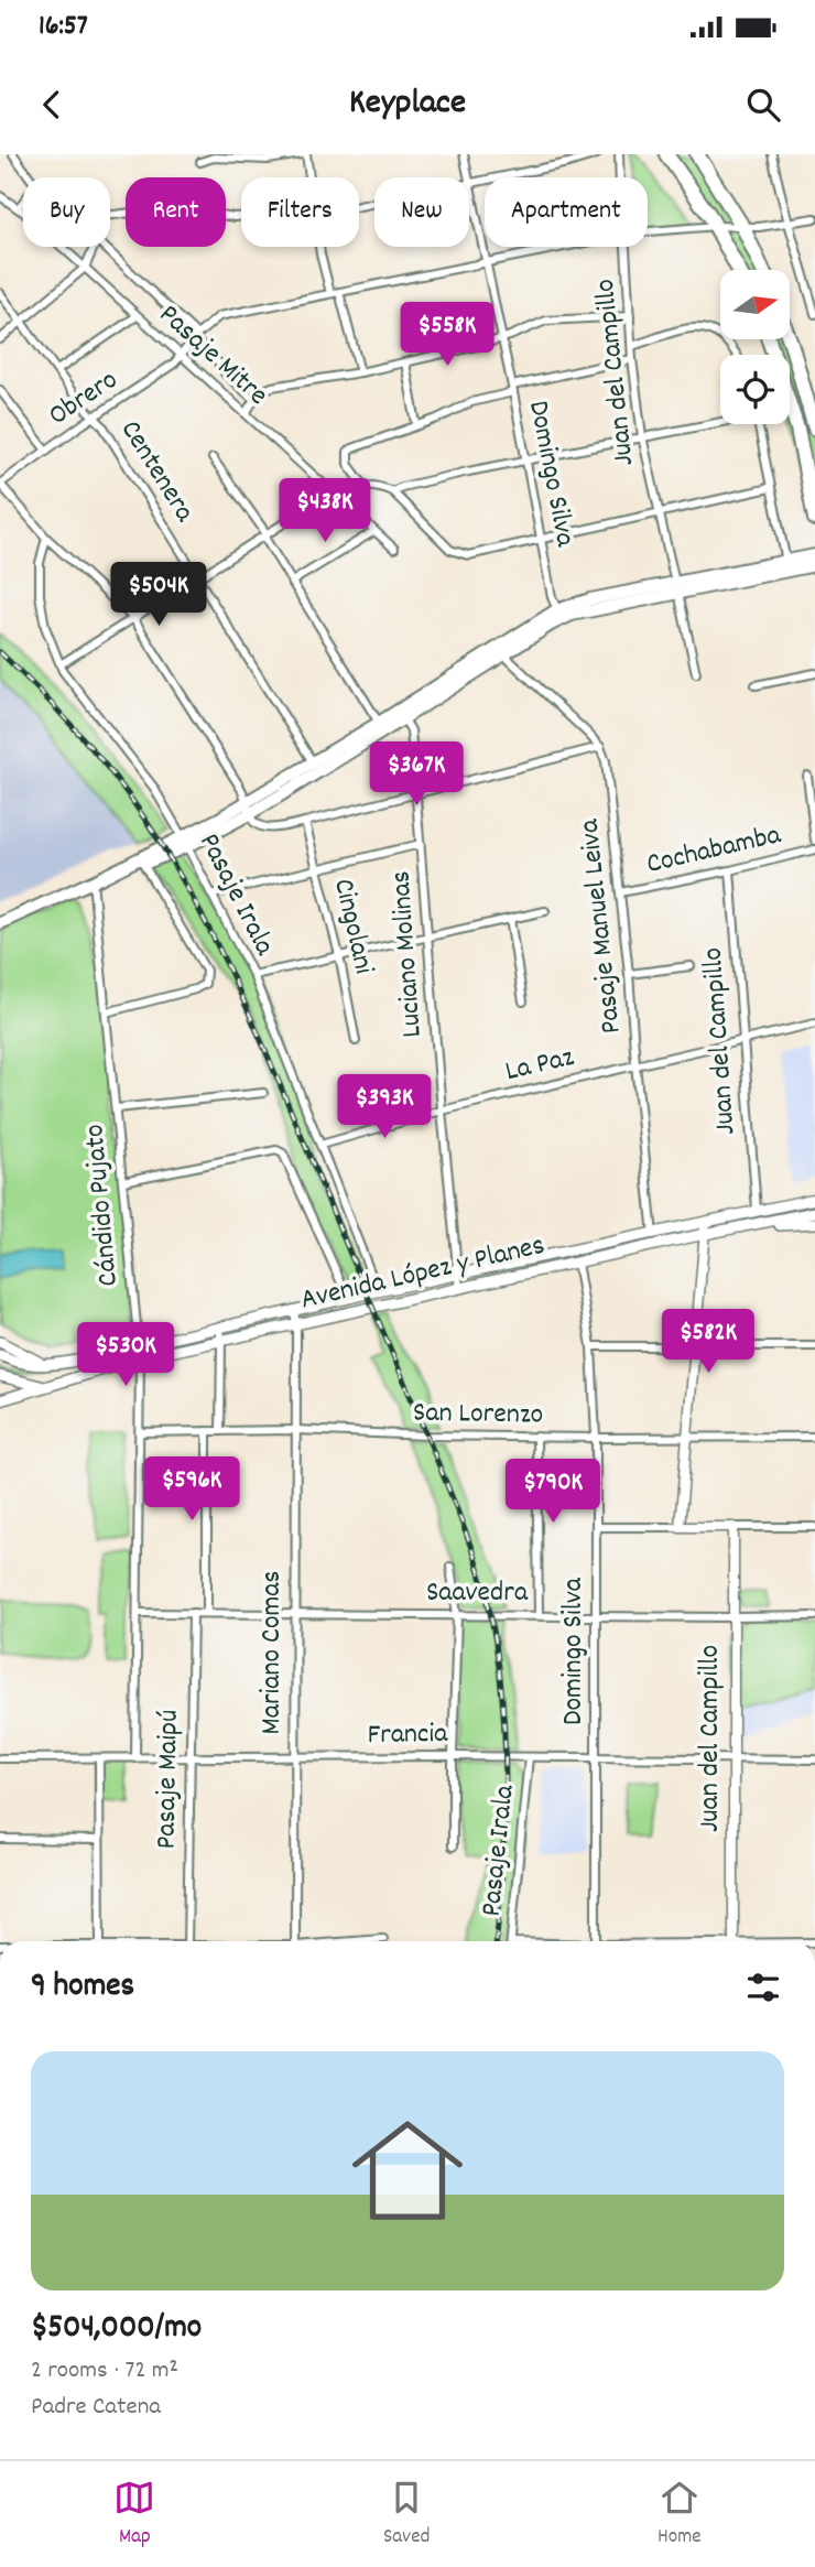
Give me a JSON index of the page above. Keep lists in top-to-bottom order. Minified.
{"streets":{"main road":["Avenida López y Planes"],"street":["Pasaje Mitre","Juan del Campillo","Obrero","Centenera","Domingo Silva","Cochabamba","Pasaje Irala","Cingolani","Pasaje Manuel Leiva","Luciano Molinas","La Paz","Cándido Pujato","San Lorenzo","Saavedra","Mariano Comas","Francia","Pasaje Maipú"]},"crossings":[["Pasaje Mitre","Obrero"],["Juan del Campillo","Cochabamba"],["Juan del Campillo","La Paz"],["Juan del Campillo","Avenida López y Planes"],["Juan del Campillo","Saavedra"],["Juan del Campillo","Francia"],["Obrero","Centenera"],["Obrero","Domingo Silva"],["Domingo Silva","Avenida López y Planes"],["Domingo Silva","San Lorenzo"],["Domingo Silva","Saavedra"],["Domingo Silva","Francia"],["Cochabamba","Pasaje Manuel Leiva"],["Pasaje Irala","La Paz"],["Pasaje Irala","Avenida López y Planes"],["Pasaje Irala","Francia"],["Pasaje Manuel Leiva","La Paz"],["Pasaje Manuel Leiva","Avenida López y Planes"],["Luciano Molinas","La Paz"],["Luciano Molinas","Avenida López y Planes"],["Cándido Pujato","Avenida López y Planes"],["Cándido Pujato","San Lorenzo"],["Cándido Pujato","Saavedra"],["Cándido Pujato","Francia"],["Avenida López y Planes","Mariano Comas"],["San Lorenzo","Mariano Comas"],["Saavedra","Mariano Comas"],["Saavedra","Pasaje Maipú"],["Mariano Comas","Francia"],["Francia","Pasaje Maipú"]],"north":"right","page":{"status":"16:57","header":"Keyplace","chip":["Buy","Rent","Filters","New","Apartment"],"price":["$558K","$438K","$504K","$367K","$393K","$582K","$530K","$596K","$790K"],"heading":"9 homes","list":[{"name":"$504,000/mo","note":"2 rooms · 72 m² · Padre Catena"}],"tabs":["Map","Saved","Home"]}}
